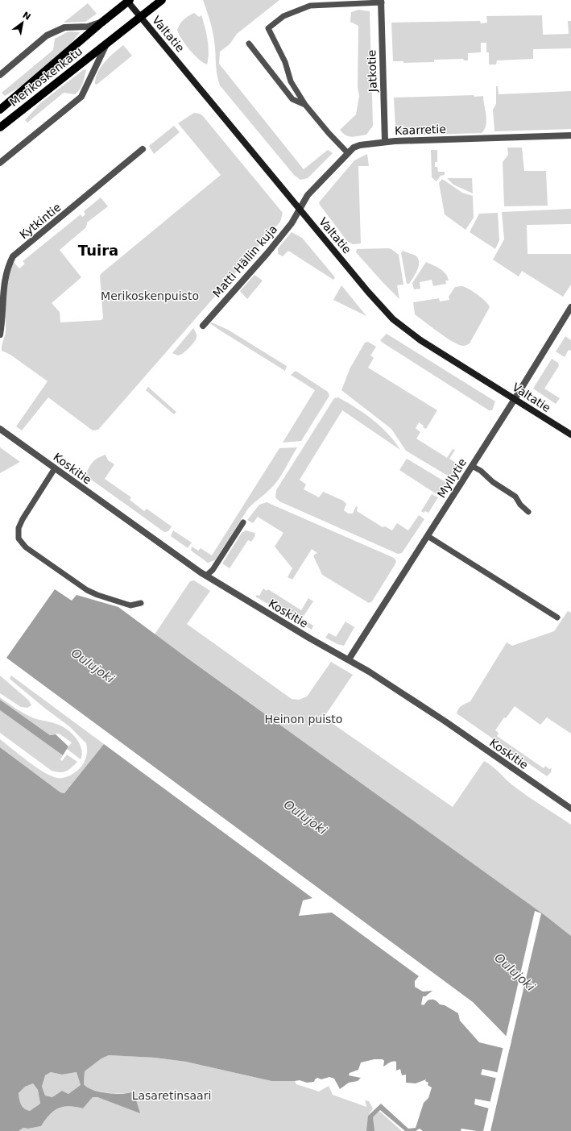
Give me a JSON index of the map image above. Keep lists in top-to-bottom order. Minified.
{"streets":{"main road":["Merikoskenkatu"],"street":["Valtatie","Jatkotie","Kaarretie","Kytkintie","Matti Hällin kuja","Koskitie","Myllytie"]},"crossings":[["Valtatie","Merikoskenkatu"],["Valtatie","Kaarretie"],["Valtatie","Matti Hällin kuja"],["Valtatie","Myllytie"],["Jatkotie","Kaarretie"],["Kaarretie","Matti Hällin kuja"],["Koskitie","Myllytie"]],"districts":["Tuira"],"water":["Oulujoki"],"parks":["Merikoskenpuisto","Heinon puisto","Lasaretinsaari"],"north":"top right"}
